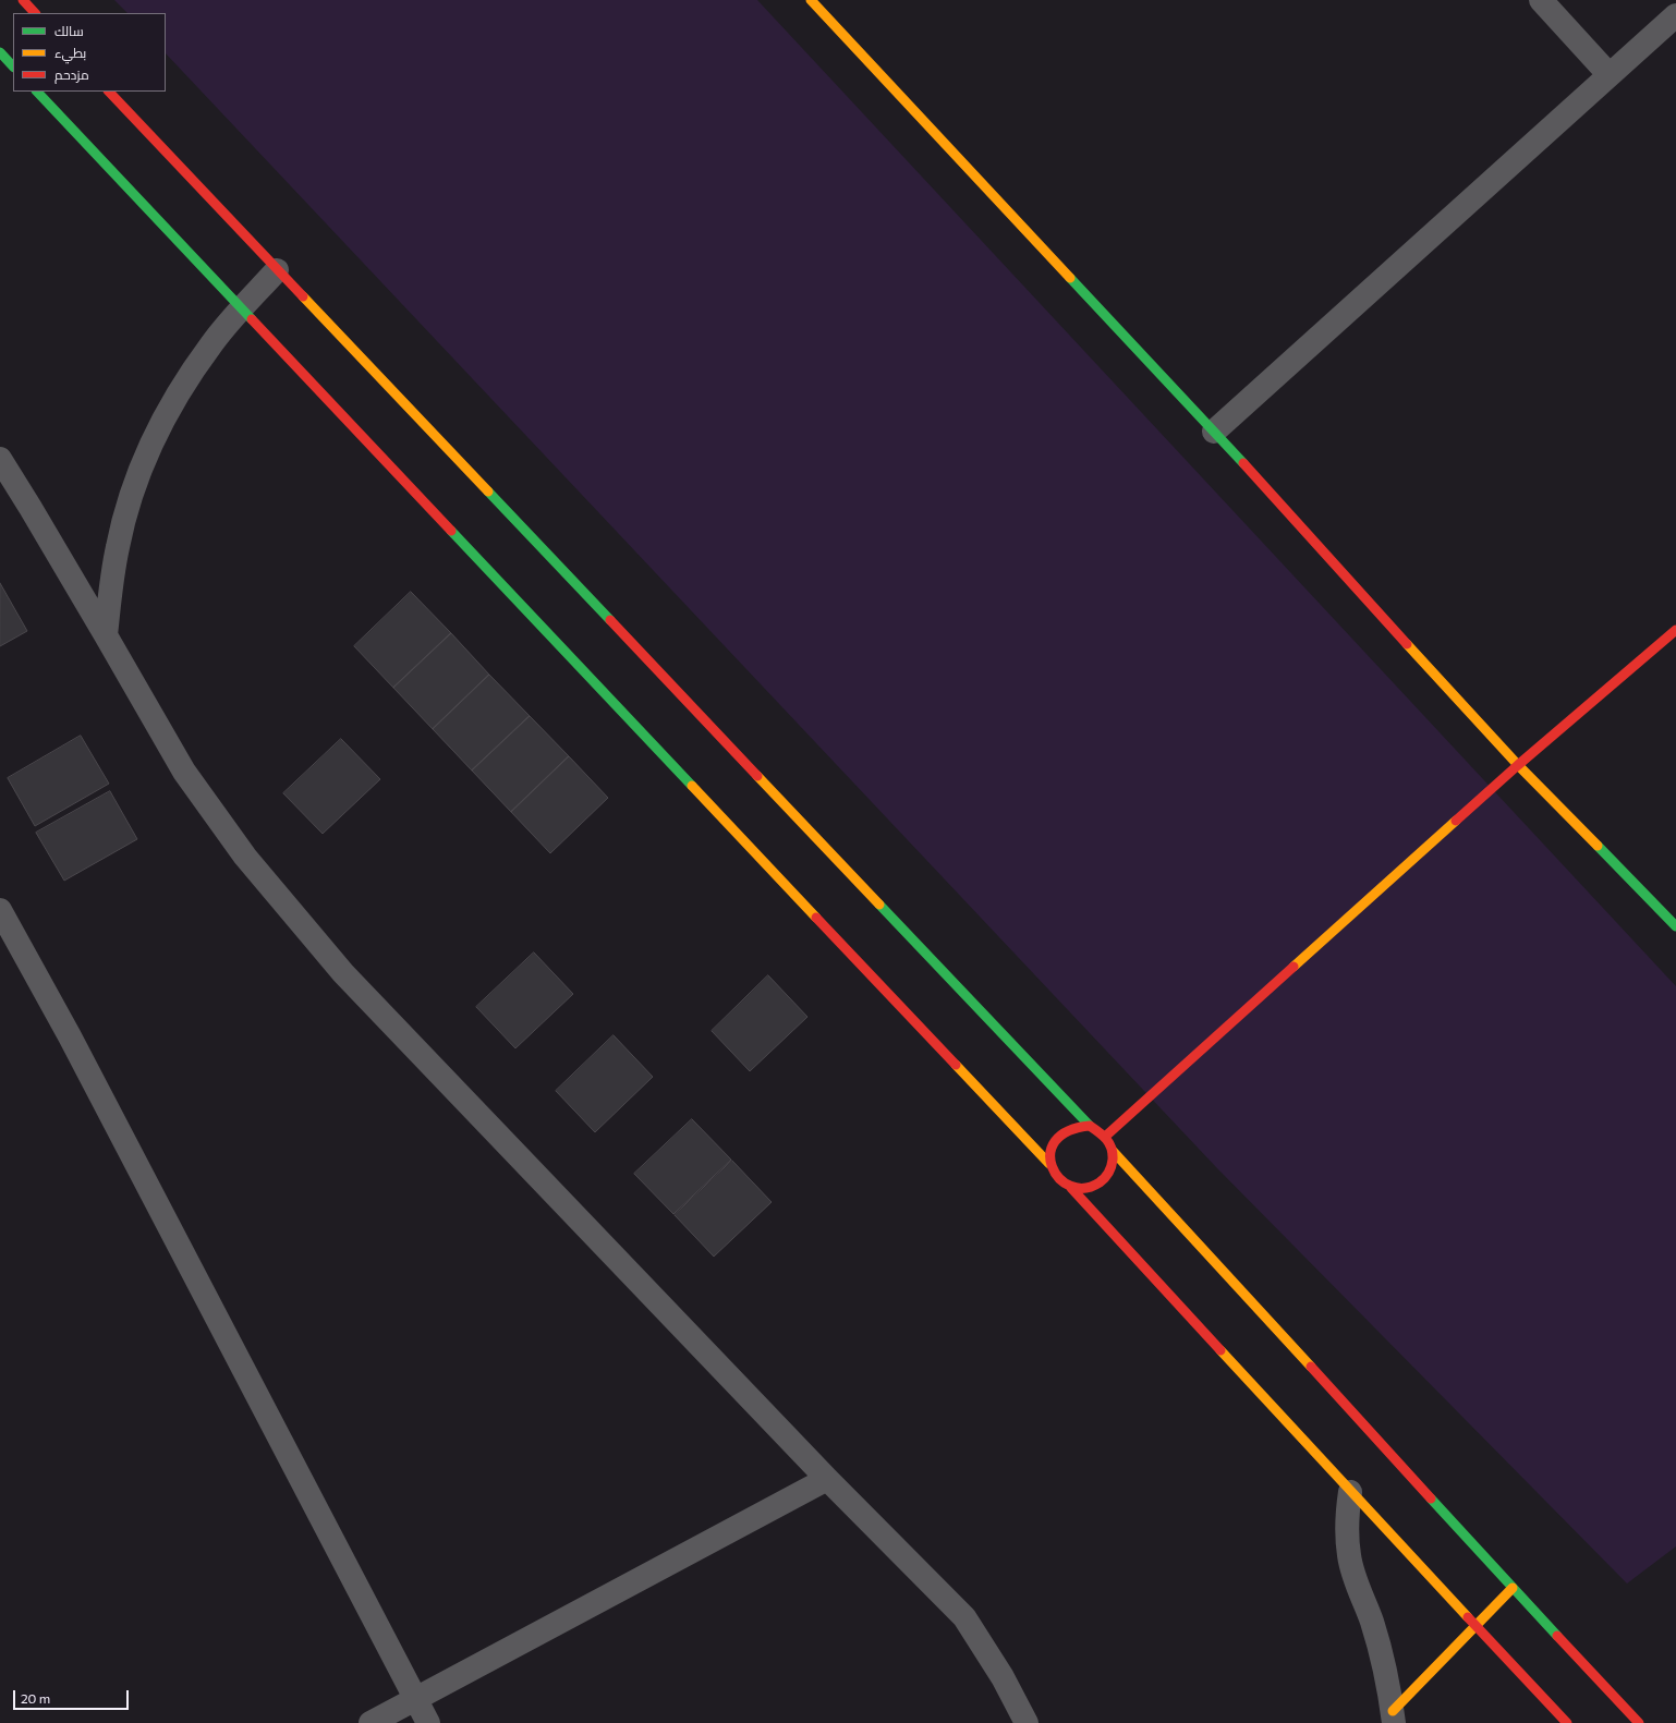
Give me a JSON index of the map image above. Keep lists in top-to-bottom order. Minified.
{"legend":["سالك","بطيء","مزدحم"],"scale_bar":"20 m"}
